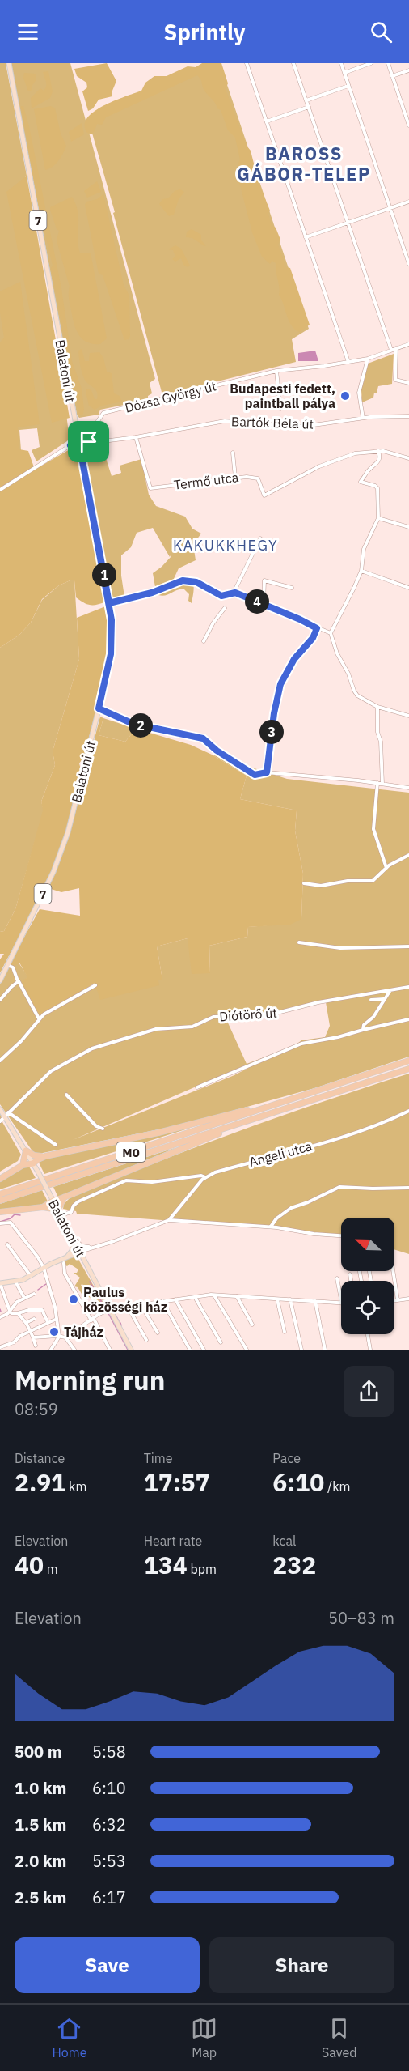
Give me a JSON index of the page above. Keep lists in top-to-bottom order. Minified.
{"streets":{"highway":["M0"],"main road":["7","Balatoni út"],"street":["Dózsa György út","Bartók Béla út","Termő utca","Diótörő út","Angeli utca"]},"crossings":[["Balatoni út","Bartók Béla út"],["Balatoni út","Diótörő út"],["Dózsa György út","Bartók Béla út"],["Bartók Béla út","Termő utca"]],"districts":["BAROSS GÁBOR-TELEP","KAKUKKHEGY"],"places":["Budapesti fedett, paintball pálya","Paulus közösségi ház","Tájház"],"north":"top left","page":{"header":"Sprintly","pins":["1","4","2","3"],"heading":["Morning run","08:59"],"stats":[["Distance","2.91 km"],["Time","17:57"],["Pace","6:10 /km"],["Elevation","40 m"],["Heart rate","134 bpm"],["kcal","232"]],"chart":["Elevation","50–83 m"],"list":[{"name":"500 m","note":"5:58"},{"name":"1.0 km","note":"6:10"},{"name":"1.5 km","note":"6:32"},{"name":"2.0 km","note":"5:53"},{"name":"2.5 km","note":"6:17"}],"buttons":["Save","Share"],"tabs":["Home","Map","Saved"]}}
